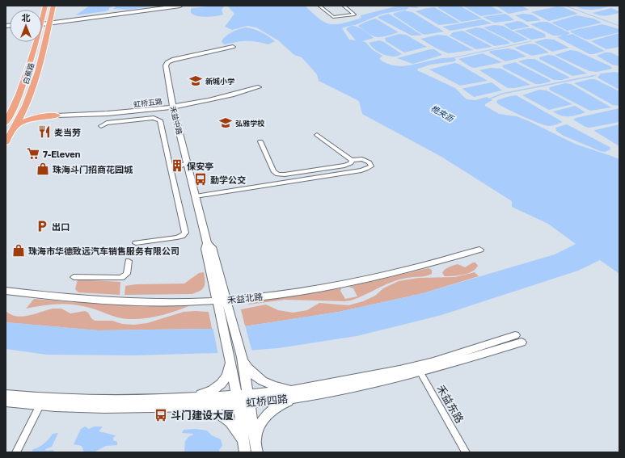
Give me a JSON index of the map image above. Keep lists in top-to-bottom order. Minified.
{"streets":{"main road":["白蕉路"],"street":["虹桥五路","禾益中路","禾益北路","虹桥四路","禾益东路"]},"crossings":[["虹桥五路","禾益中路"],["禾益中路","禾益北路"],["禾益中路","虹桥四路"],["虹桥四路","禾益东路"]],"water":["桅夹沥"],"places":{"school or university":["新城小学","弘雅学校"],"restaurant":["麦当劳"],"supermarket":["7-Eleven"],"building":["保安亭"],"shop":["珠海斗门招商花园城","珠海市华德致远汽车销售服务有限公司"],"bus stop":["勤学公交","斗门建设大厦"],"parking":["出口"]},"north":"top"}
